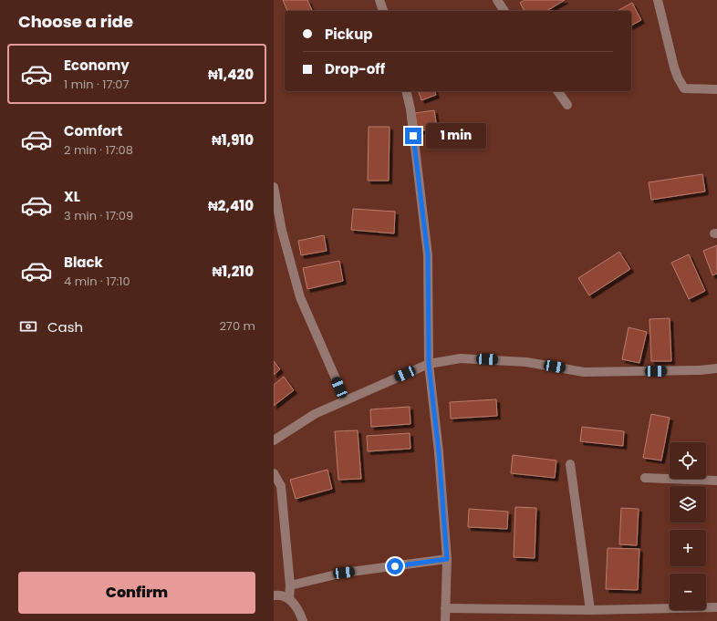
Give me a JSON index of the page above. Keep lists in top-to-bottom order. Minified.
{"page":{"heading":"Choose a ride","banner":["Pickup","Drop-off"],"list":[{"name":"Economy","note":"1 min · 17:07","value":"₦1,420"},{"name":"Comfort","note":"2 min · 17:08","value":"₦1,910"},{"name":"XL","note":"3 min · 17:09","value":"₦2,410"},{"name":"Black","note":"4 min · 17:10","value":"₦1,210"}],"bubble":"1 min","pay":["Cash","270 m"],"map_buttons":["+","−"],"buttons":"Confirm"}}
